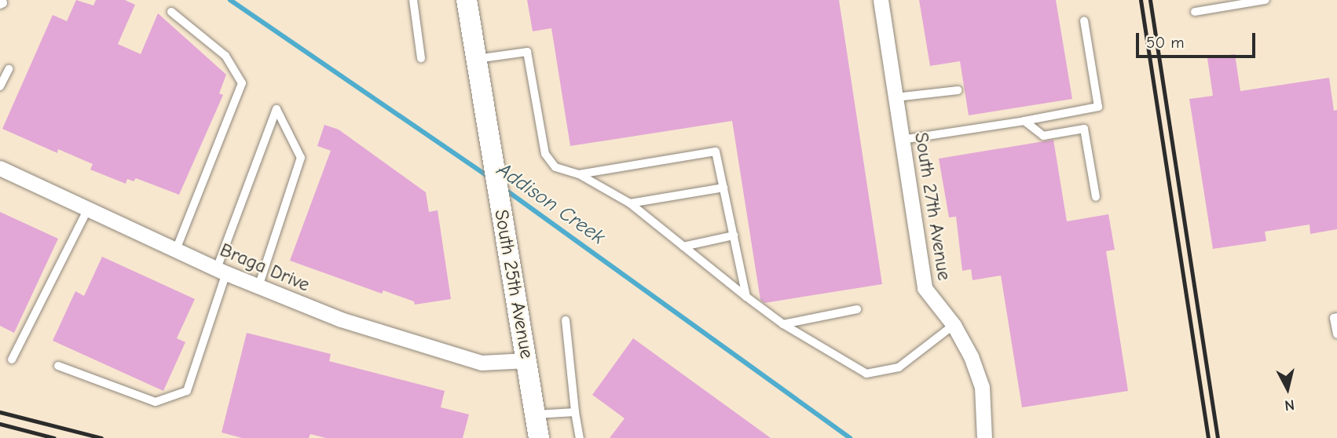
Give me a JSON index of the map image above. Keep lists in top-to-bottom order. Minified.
{"streets":{"main road":["South 25th Avenue"],"street":["South 27th Avenue","Braga Drive"]},"crossings":[["Braga Drive","South 25th Avenue"]],"water":["Addison Creek"],"scale_bar":"50 m","north":"bottom"}
